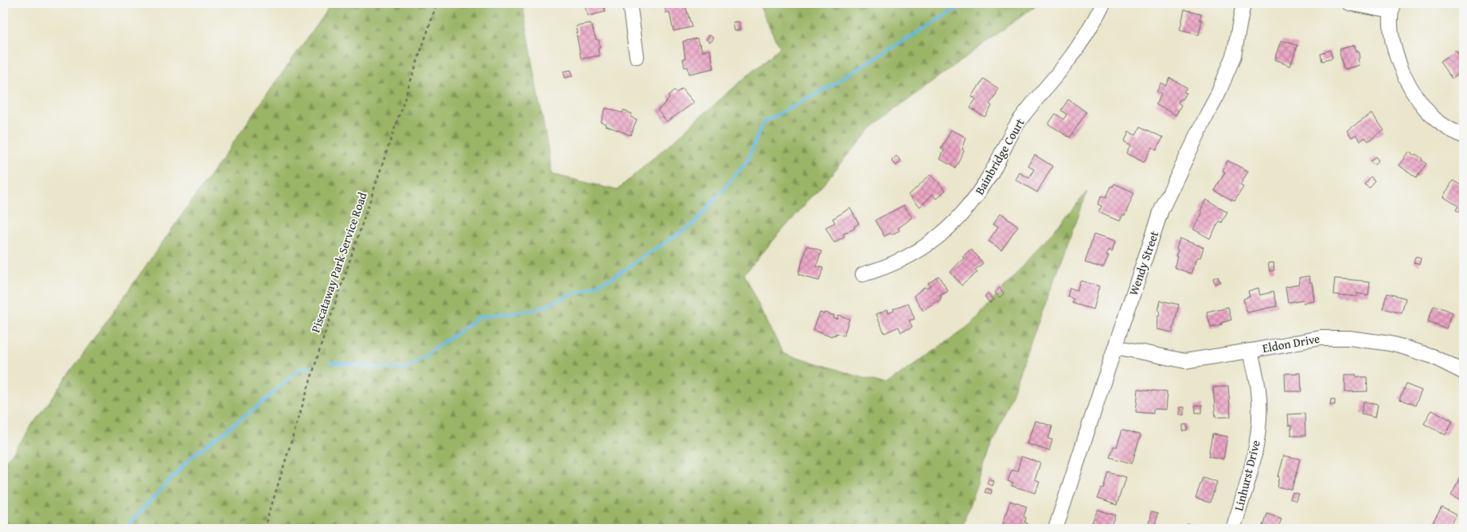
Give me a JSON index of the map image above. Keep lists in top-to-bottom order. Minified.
{"streets":{"street":["Bainbridge Court","Wendy Street","Eldon Drive","Linhurst Drive"],"path":["Piscataway Park Service Road"]},"crossings":[["Wendy Street","Eldon Drive"],["Eldon Drive","Linhurst Drive"]]}
